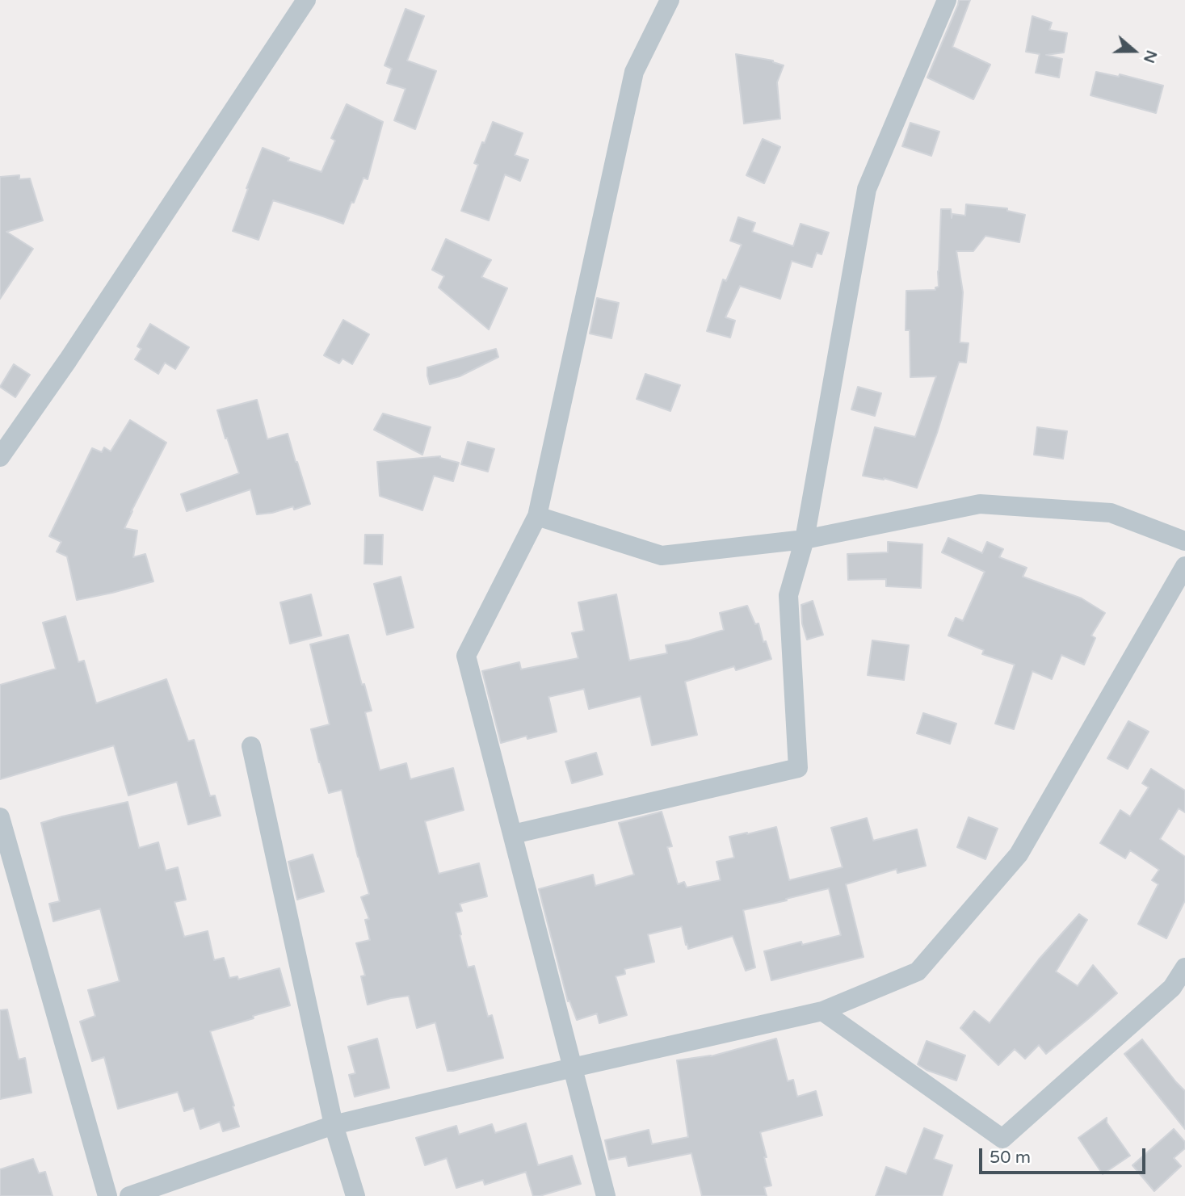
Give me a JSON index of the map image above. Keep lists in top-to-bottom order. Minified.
{"scale_bar":"50 m","north":"right"}
